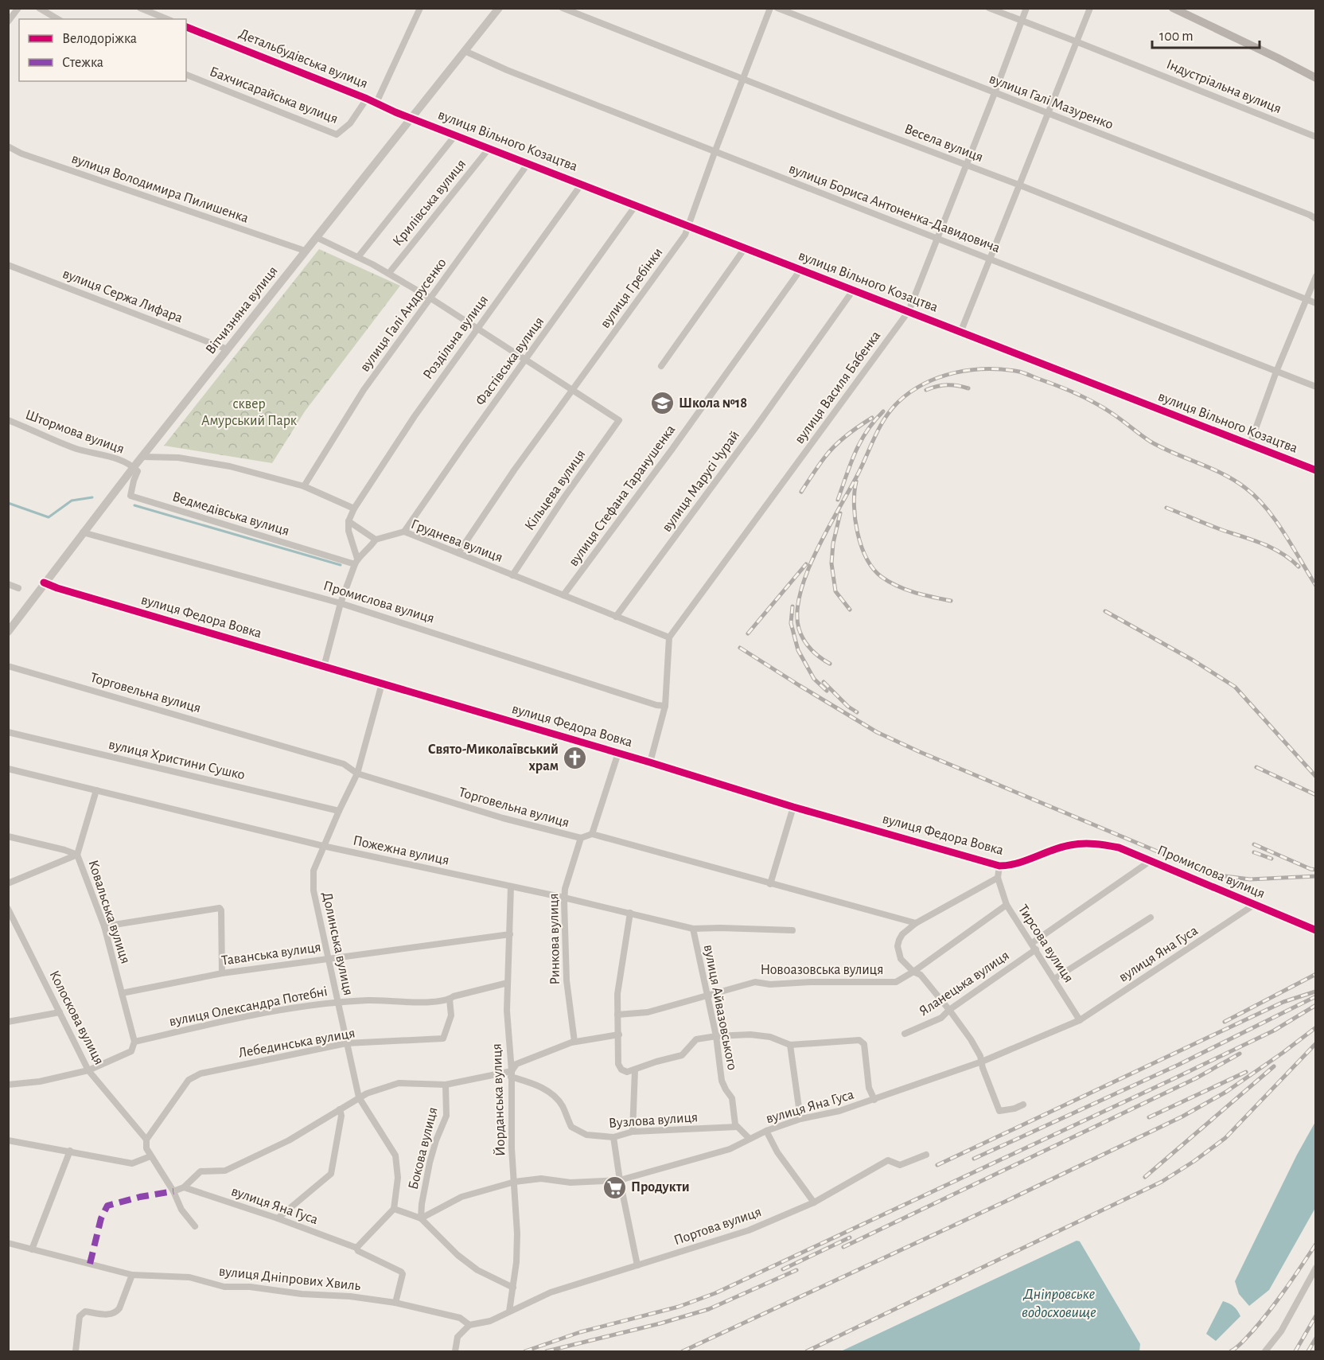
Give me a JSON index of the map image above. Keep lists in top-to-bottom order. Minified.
{"streets":{"street":["Детальбудівська вулиця","Індустріальна вулиця","Бахчисарайська вулиця","вулиця Галі Мазуренко","вулиця Вільного Козацтва","Весела вулиця","вулиця Володимира Пилишенка","Крилівська вулиця","вулиця Бориса Антоненка-Давидовича","вулиця Гребінки","вулиця Сержа Лифара","Вітчизняна вулиця","вулиця Галі Андрусенко","Роздільна вулиця","Фастівська вулиця","вулиця Василя Бабенка","Штормова вулиця","вулиця Марусі Чурай","Кільцева вулиця","вулиця Стефана Таранушенка","Ведмедівська вулиця","Груднева вулиця","Промислова вулиця","вулиця Федора Вовка","Торговельна вулиця","вулиця Христини Сушко","Пожежна вулиця","Ковальська вулиця","Ринкова вулиця","Долинська вулиця","Тирсова вулиця","Таванська вулиця","вулиця Яна Гуса","Новоазовська вулиця","Яланецька вулиця","вулиця Олександра Потебні","вулиця Айвазовського","Колоскова вулиця","Лебединська вулиця","Йорданська вулиця","Вузлова вулиця","Бокова вулиця","Портова вулиця","вулиця Дніпрових Хвиль"]},"crossings":[["Детальбудівська вулиця","Бахчисарайська вулиця"],["Детальбудівська вулиця","вулиця Вільного Козацтва"],["Детальбудівська вулиця","Вітчизняна вулиця"],["Індустріальна вулиця","вулиця Василя Бабенка"],["вулиця Галі Мазуренко","вулиця Василя Бабенка"],["вулиця Вільного Козацтва","Крилівська вулиця"],["вулиця Вільного Козацтва","вулиця Гребінки"],["вулиця Вільного Козацтва","Вітчизняна вулиця"],["вулиця Вільного Козацтва","вулиця Галі Андрусенко"],["вулиця Вільного Козацтва","Роздільна вулиця"],["вулиця Вільного Козацтва","Фастівська вулиця"],["вулиця Вільного Козацтва","вулиця Василя Бабенка"],["вулиця Вільного Козацтва","вулиця Марусі Чурай"],["вулиця Вільного Козацтва","вулиця Стефана Таранушенка"],["Весела вулиця","вулиця Гребінки"],["Весела вулиця","вулиця Василя Бабенка"],["вулиця Володимира Пилишенка","Вітчизняна вулиця"],["вулиця Бориса Антоненка-Давидовича","вулиця Гребінки"],["вулиця Бориса Антоненка-Давидовича","Вітчизняна вулиця"],["вулиця Бориса Антоненка-Давидовича","вулиця Василя Бабенка"],["вулиця Гребінки","Кільцева вулиця"],["вулиця Гребінки","Груднева вулиця"],["вулиця Сержа Лифара","Вітчизняна вулиця"],["Вітчизняна вулиця","Штормова вулиця"],["Вітчизняна вулиця","Ведмедівська вулиця"],["Вітчизняна вулиця","Промислова вулиця"],["Вітчизняна вулиця","вулиця Федора Вовка"],["Фастівська вулиця","Груднева вулиця"],["вулиця Василя Бабенка","Груднева вулиця"],["Штормова вулиця","Ведмедівська вулиця"],["вулиця Марусі Чурай","Груднева вулиця"],["Кільцева вулиця","Груднева вулиця"],["вулиця Стефана Таранушенка","Груднева вулиця"],["Промислова вулиця","вулиця Федора Вовка"],["Промислова вулиця","вулиця Яна Гуса"],["вулиця Федора Вовка","Долинська вулиця"],["Торговельна вулиця","Ринкова вулиця"],["Торговельна вулиця","Долинська вулиця"],["вулиця Христини Сушко","Долинська вулиця"],["Пожежна вулиця","Ковальська вулиця"],["Пожежна вулиця","Ринкова вулиця"],["Пожежна вулиця","Долинська вулиця"],["Пожежна вулиця","вулиця Айвазовського"],["Пожежна вулиця","Йорданська вулиця"],["Ковальська вулиця","Таванська вулиця"],["Ковальська вулиця","вулиця Олександра Потебні"],["Долинська вулиця","Таванська вулиця"],["Долинська вулиця","вулиця Олександра Потебні"],["Долинська вулиця","Лебединська вулиця"],["Тирсова вулиця","вулиця Яна Гуса"],["Тирсова вулиця","Новоазовська вулиця"],["Тирсова вулиця","Яланецька вулиця"],["Таванська вулиця","Йорданська вулиця"],["вулиця Яна Гуса","Йорданська вулиця"],["вулиця Яна Гуса","Бокова вулиця"],["вулиця Яна Гуса","вулиця Дніпрових Хвиль"],["Новоазовська вулиця","вулиця Айвазовського"],["вулиця Олександра Потебні","Лебединська вулиця"],["вулиця Олександра Потебні","Йорданська вулиця"],["вулиця Айвазовського","Вузлова вулиця"],["Колоскова вулиця","Лебединська вулиця"],["Йорданська вулиця","Вузлова вулиця"],["Йорданська вулиця","Портова вулиця"]],"water":["Дніпровське водосховище"],"parks":["сквер Амурський Парк"],"places":{"school or university":["Школа №18"],"church":["Свято-Миколаївський храм"],"supermarket":["Продукти"]},"legend":["Велодоріжка","Стежка"],"scale_bar":"100 m"}
